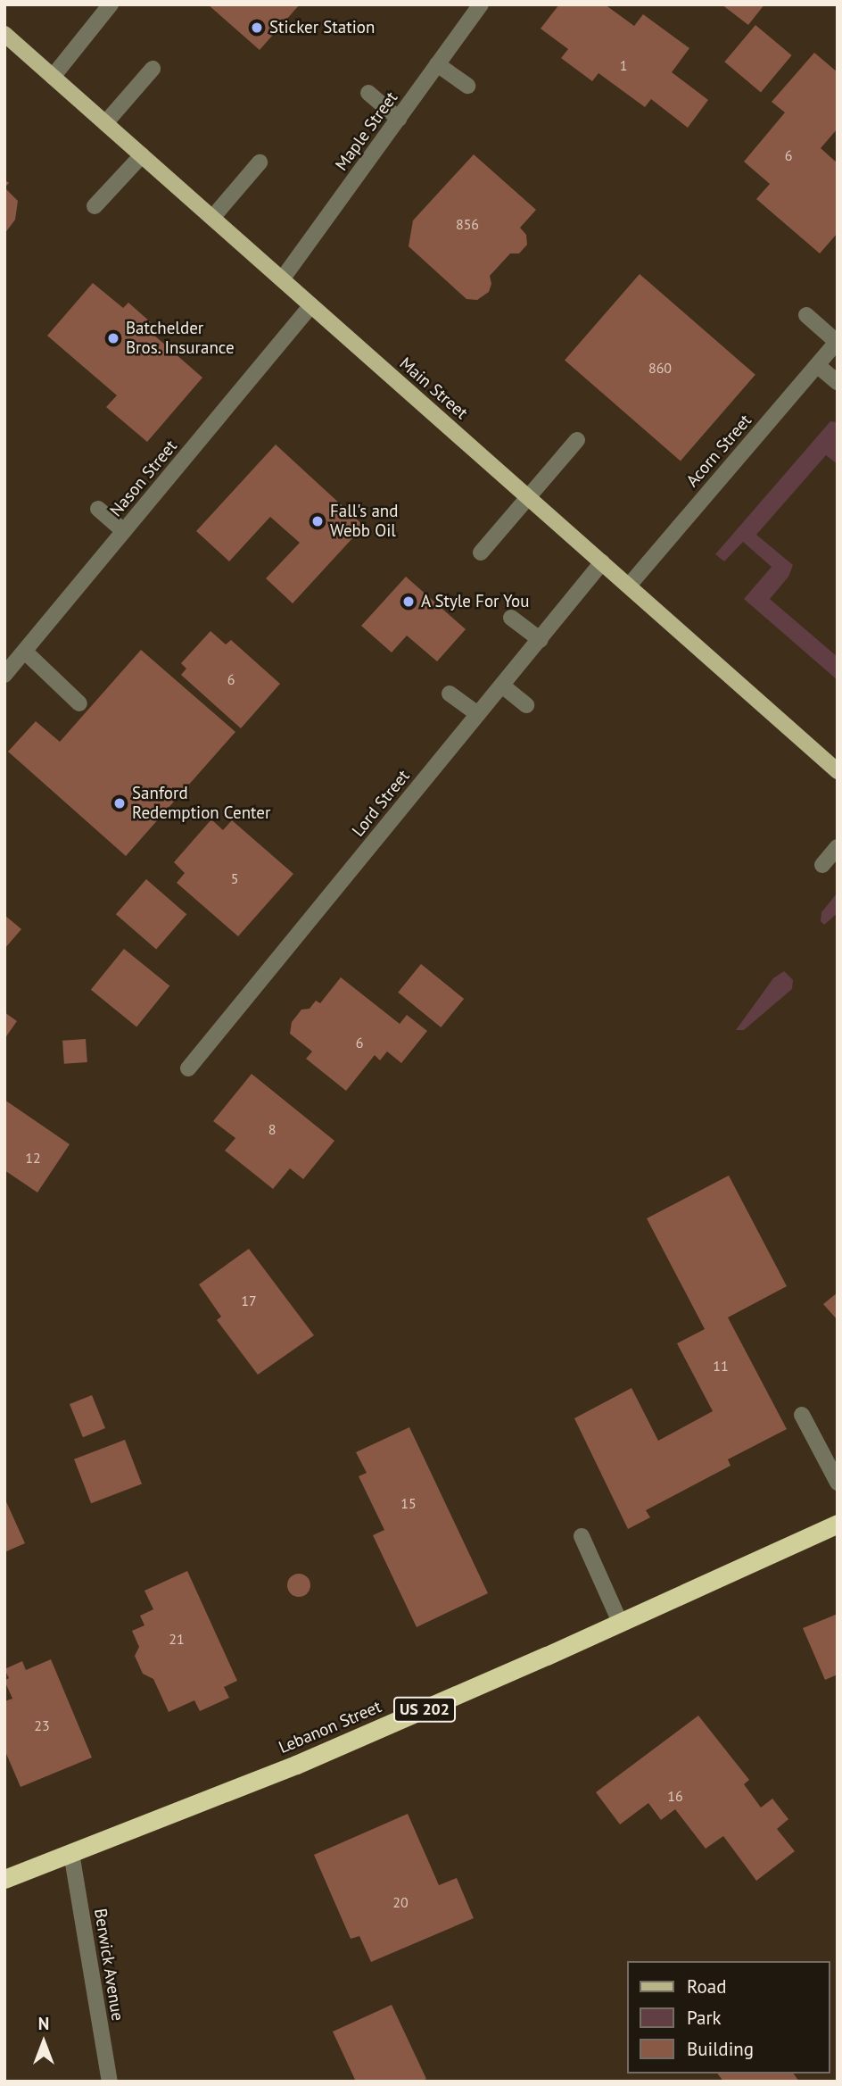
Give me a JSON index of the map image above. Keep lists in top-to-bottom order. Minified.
{"streets":{"highway":["US 202","Lebanon Street"],"main road":["Main Street"],"street":["Maple Street","Acorn Street","Nason Street","Lord Street","Berwick Avenue"]},"crossings":[["Maple Street","Main Street"],["Main Street","Acorn Street"],["Main Street","Nason Street"],["Main Street","Lord Street"],["Lebanon Street","Berwick Avenue"]],"places":["Sticker Station","Batchelder Bros. Insurance","Fall's and Webb Oil","A Style For You","Sanford Redemption Center"],"house_numbers":["1","6","856","860","6","5","6","8","12","17","11","15","21","23","16","20"],"legend":["Road","Park","Building"],"north":"top"}
